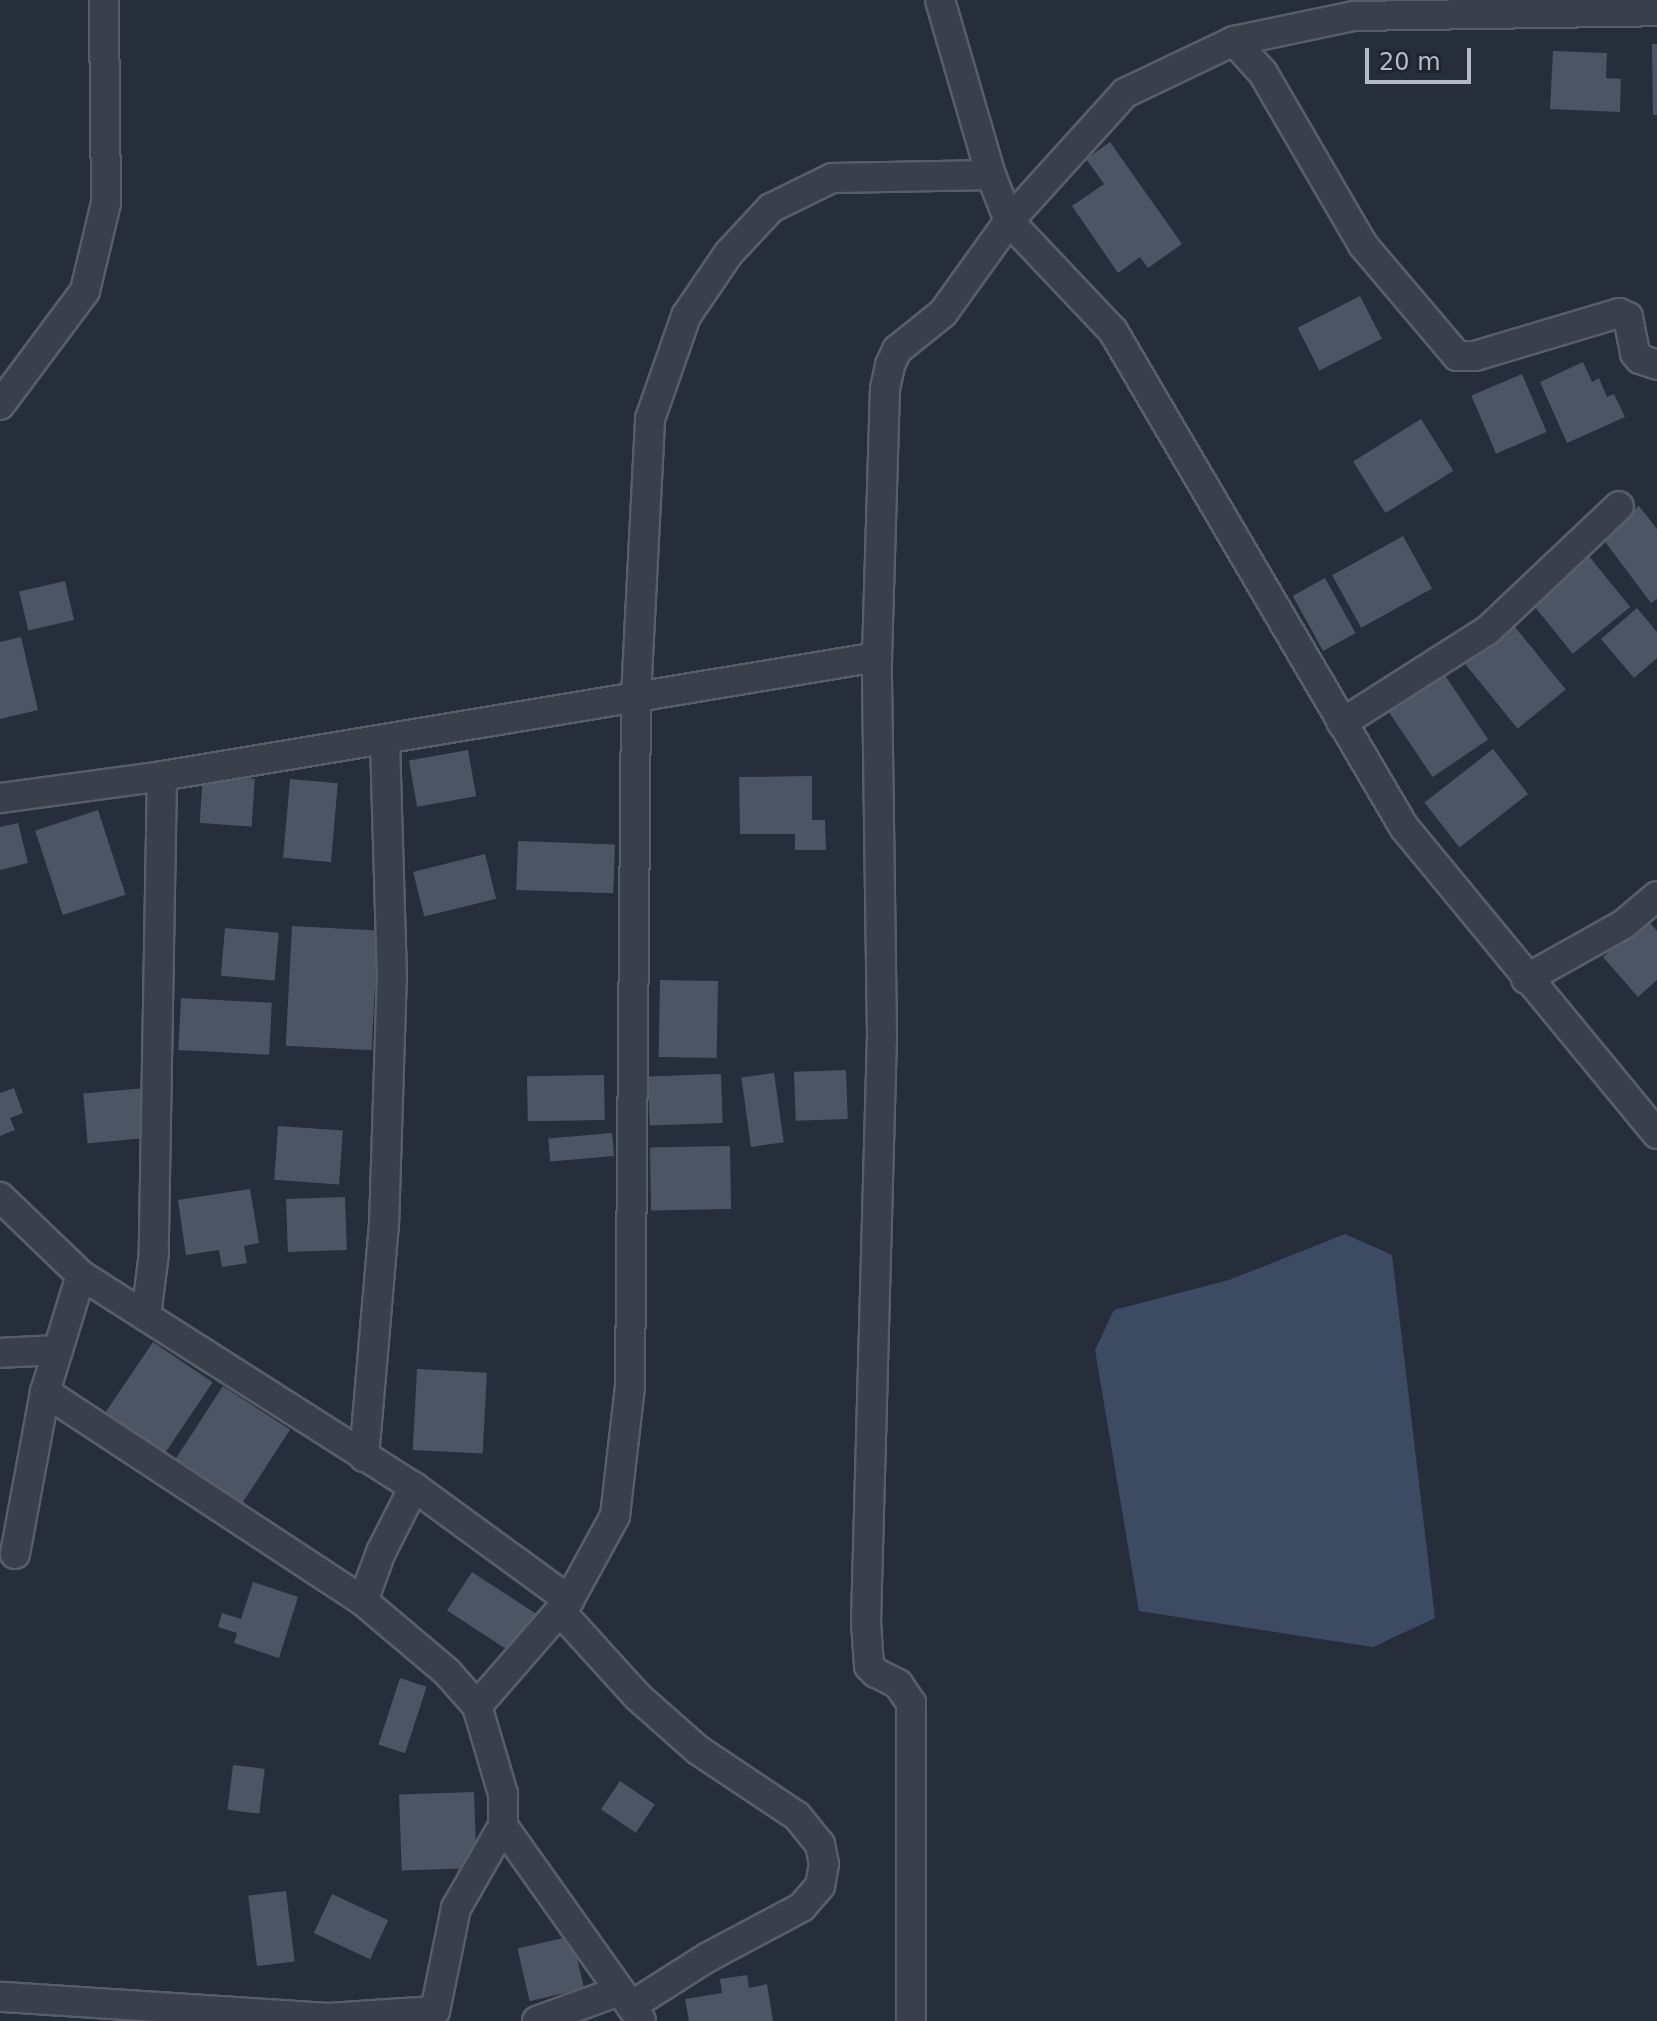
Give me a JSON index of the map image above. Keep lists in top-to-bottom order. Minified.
{"scale_bar":"20 m"}
